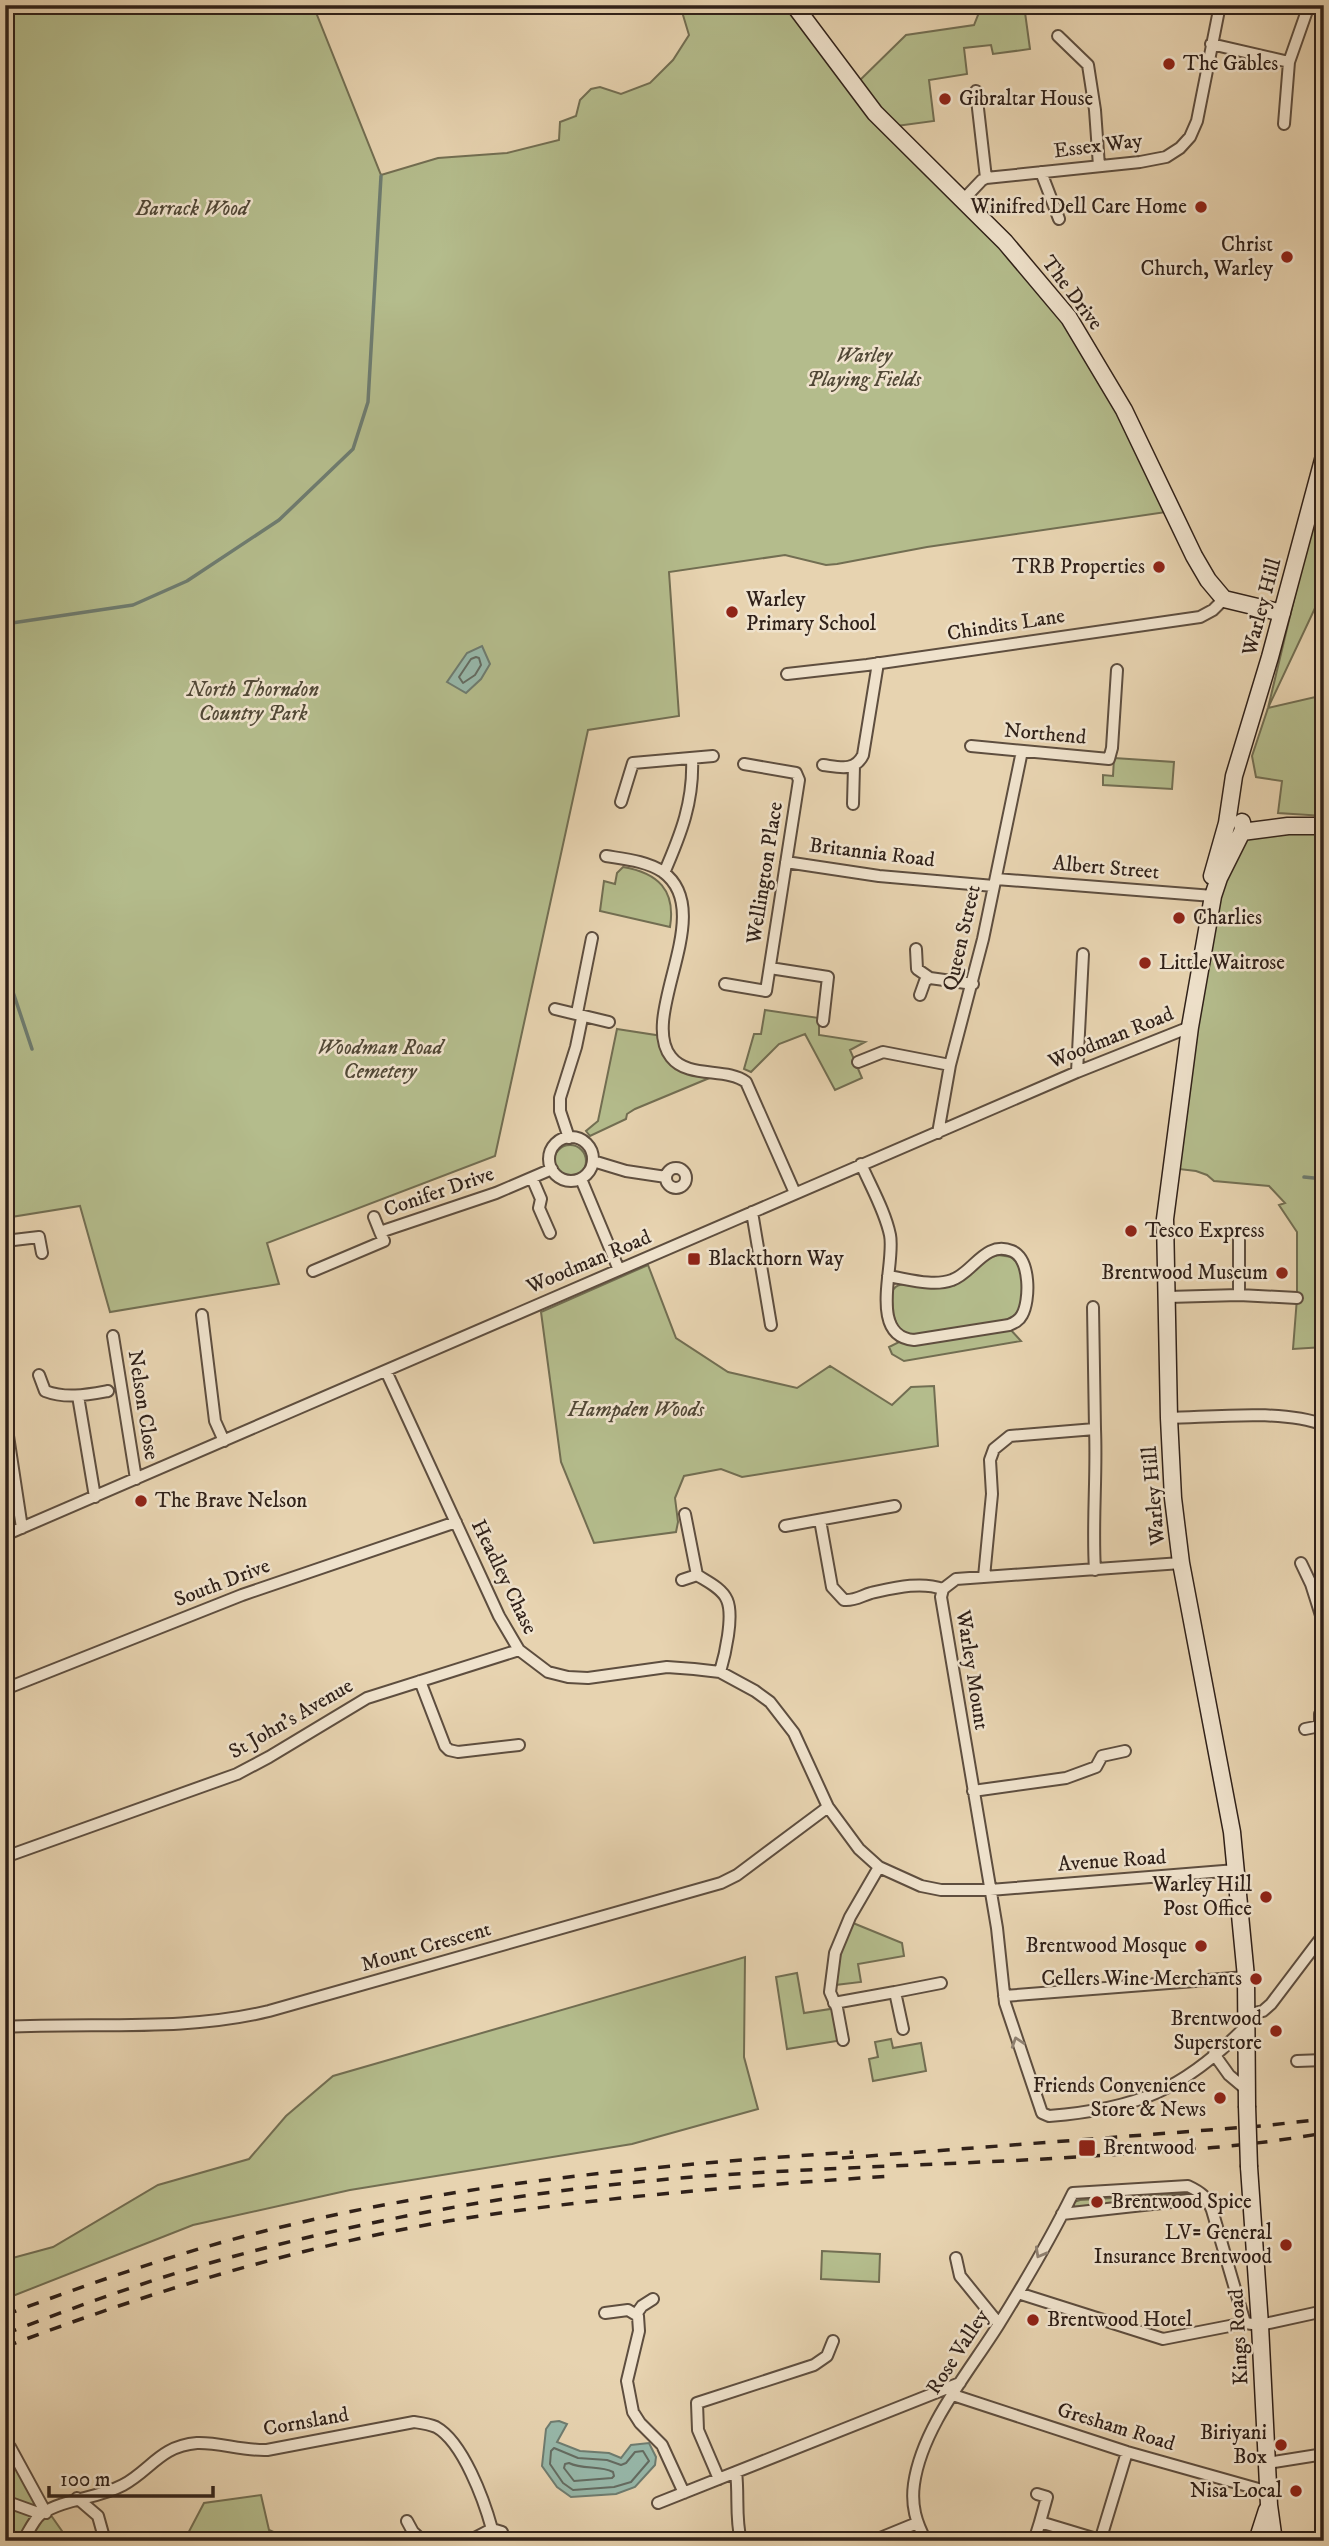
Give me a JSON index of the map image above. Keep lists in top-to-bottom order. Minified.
{"streets":{"main road":["The Drive","Warley Hill","Kings Road"],"street":["Essex Way","Chindits Lane","Northend","Britannia Road","Albert Street","Wellington Place","Queen Street","Woodman Road","Conifer Drive","Nelson Close","Headley Chase","South Drive","Warley Mount","St John's Avenue","Avenue Road","Mount Crescent","Rose Valley","Cornsland","Gresham Road"]},"crossings":[["The Drive","Chindits Lane"],["Warley Hill","Albert Street"],["Warley Hill","Woodman Road"],["Warley Hill","Warley Mount"],["Warley Hill","Avenue Road"],["Warley Hill","Kings Road"],["Northend","Queen Street"],["Britannia Road","Albert Street"],["Britannia Road","Wellington Place"],["Britannia Road","Queen Street"],["Albert Street","Queen Street"],["Queen Street","Woodman Road"],["Woodman Road","Nelson Close"],["Woodman Road","Headley Chase"],["Headley Chase","South Drive"],["Headley Chase","Warley Mount"],["Headley Chase","St John's Avenue"],["Headley Chase","Avenue Road"],["Headley Chase","Mount Crescent"],["Warley Mount","Avenue Road"],["Kings Road","Gresham Road"],["Rose Valley","Gresham Road"]],"parks":["Barrack Wood","Warley Playing Fields","North Thorndon Country Park","Woodman Road Cemetery","Hampden Woods"],"places":{"other":["The Gables","Gibraltar House","Winifred Dell Care Home","Christ Church, Warley","TRB Properties","Warley Primary School","Charlies","Little Waitrose","Tesco Express","Brentwood Museum","The Brave Nelson","Warley Hill Post Office","Brentwood Mosque","Cellers Wine Merchants","Brentwood Superstore","Friends Convenience Store & News","Brentwood Spice","LV= General Insurance Brentwood","Brentwood Hotel","Biriyani Box","Nisa Local"],"transit":["Blackthorn Way","Brentwood"]},"scale_bar":"100 m"}
